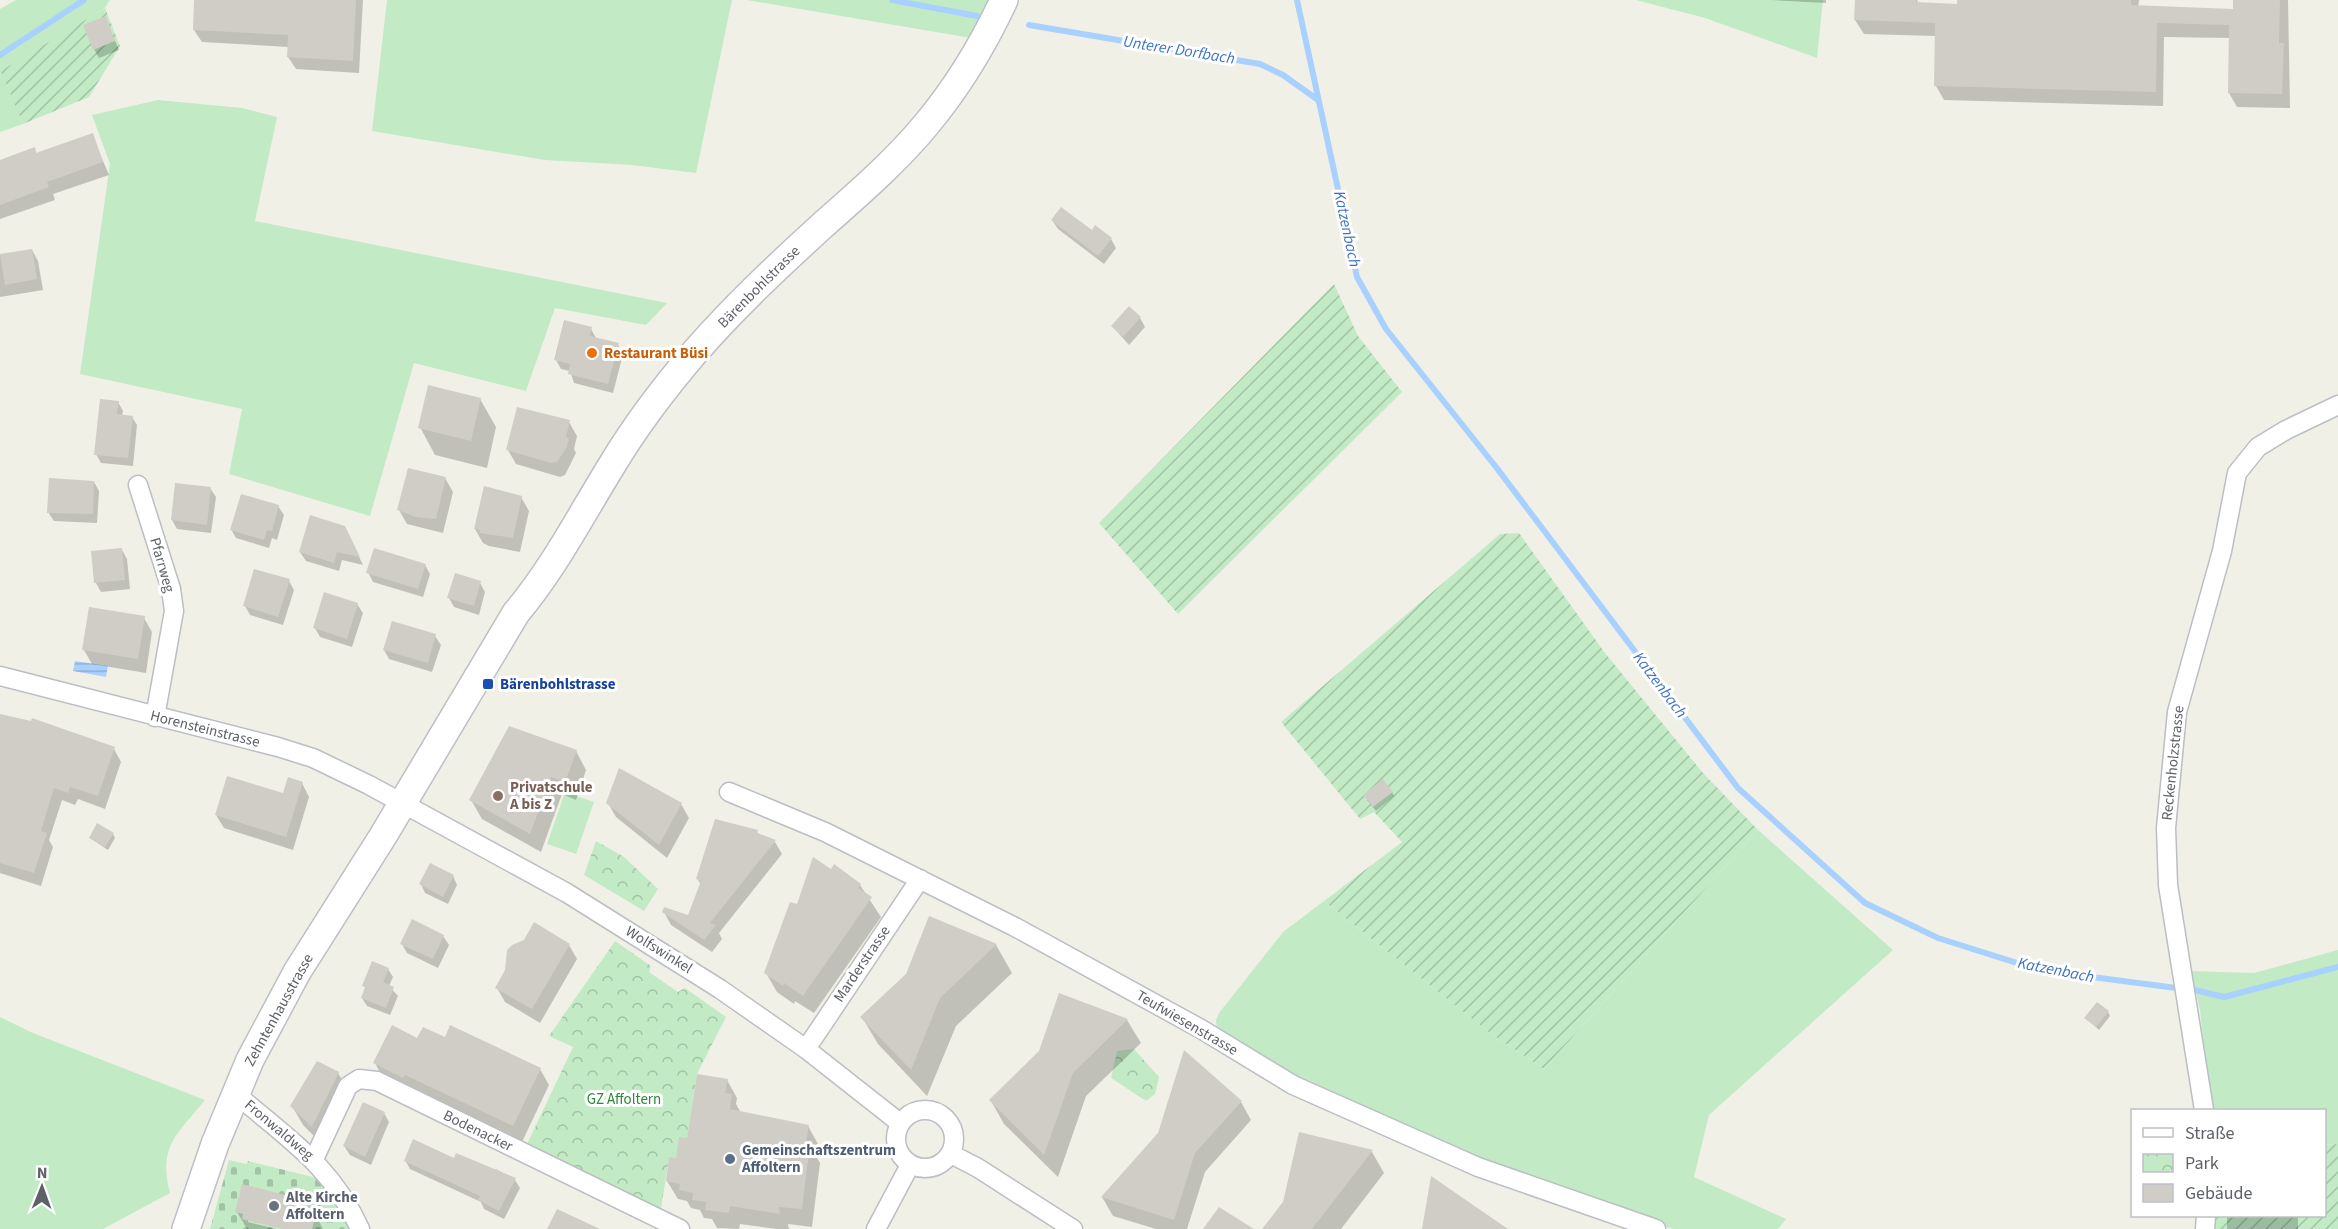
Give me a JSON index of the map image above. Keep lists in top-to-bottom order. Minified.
{"streets":{"street":["Bärenbohlstrasse","Pfarrweg","Horensteinstrasse","Reckenholzstrasse","Wolfswinkel","Marderstrasse","Zehntenhausstrasse","Teufwiesenstrasse","Fronwaldweg","Bodenacker"]},"crossings":[["Bärenbohlstrasse","Horensteinstrasse"],["Bärenbohlstrasse","Wolfswinkel"],["Bärenbohlstrasse","Zehntenhausstrasse"],["Pfarrweg","Horensteinstrasse"],["Horensteinstrasse","Wolfswinkel"],["Horensteinstrasse","Zehntenhausstrasse"],["Wolfswinkel","Marderstrasse"],["Wolfswinkel","Zehntenhausstrasse"],["Marderstrasse","Teufwiesenstrasse"],["Zehntenhausstrasse","Fronwaldweg"],["Fronwaldweg","Bodenacker"]],"water":["Unterer Dorfbach","Katzenbach"],"parks":["GZ Affoltern"],"places":{"other":["Restaurant Büsi","Privatschule A bis Z","Gemeinschaftszentrum Affoltern","Alte Kirche Affoltern"],"transit":["Bärenbohlstrasse"]},"legend":["Straße","Park","Gebäude"],"north":"top"}
